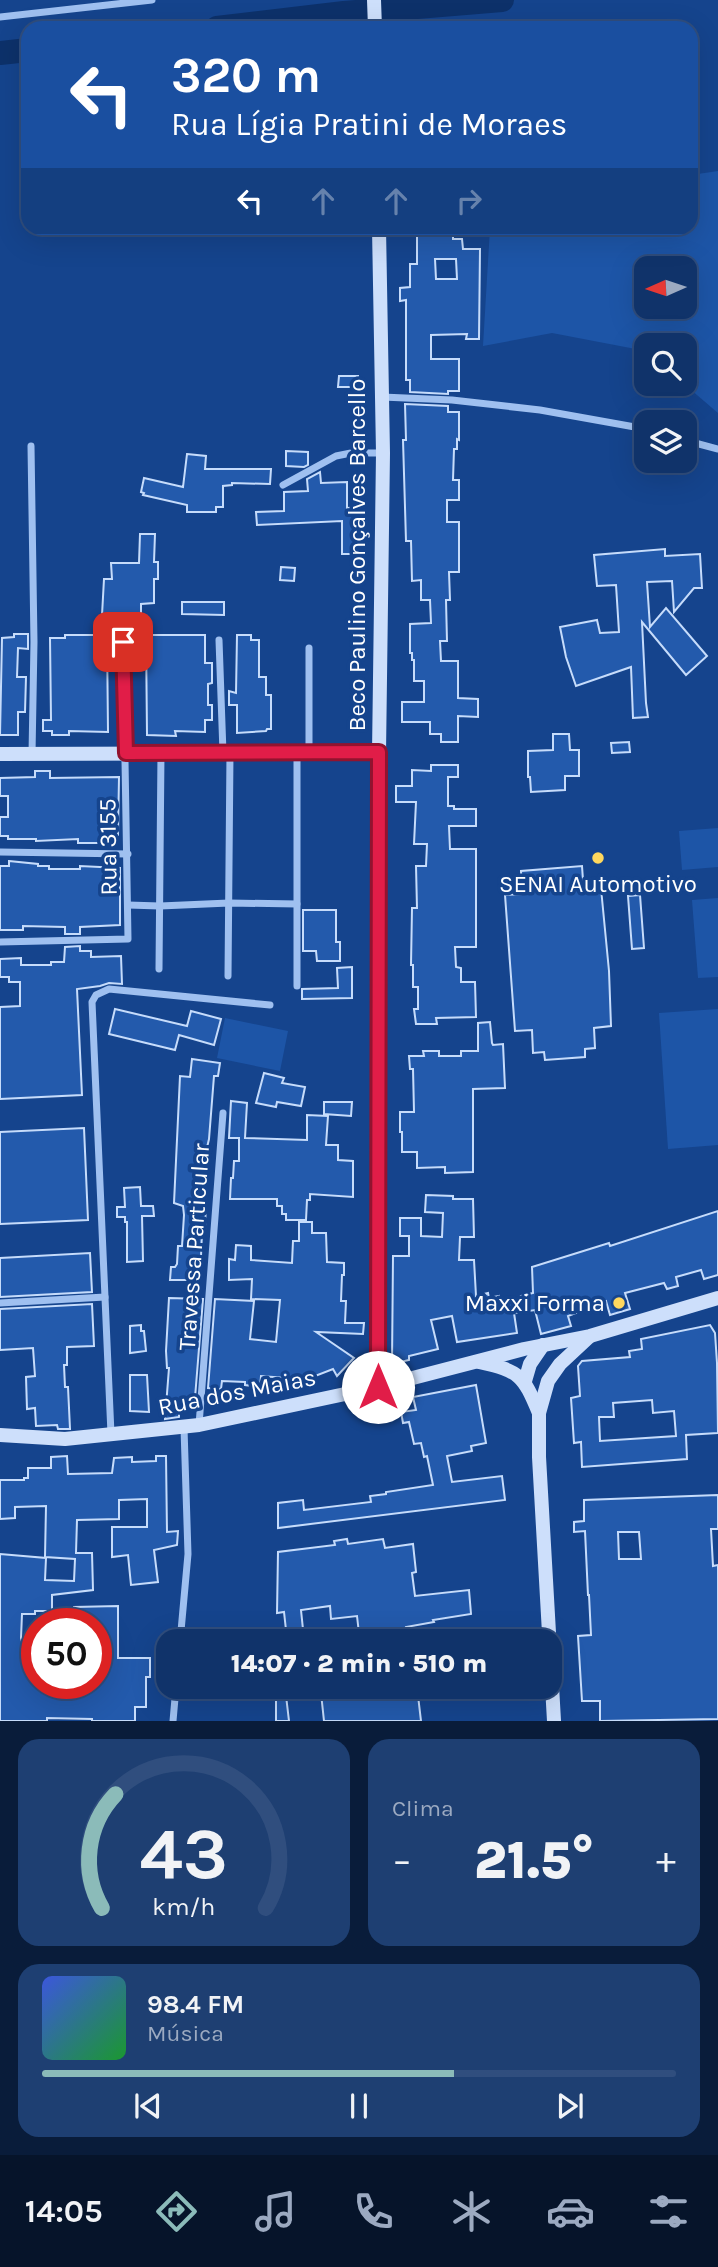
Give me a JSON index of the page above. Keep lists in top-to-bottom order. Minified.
{"streets":{"main road":["Beco Paulino Gonçalves Barcello","Rua dos Maias"],"street":["Rua 3155","Travessa Particular"]},"crossings":[["Beco Paulino Gonçalves Barcello","Rua dos Maias"],["Travessa Particular","Rua dos Maias"]],"places":["SENAI Automotivo","Maxxi Forma"],"north":"left","page":{"turn":["320 m","Rua Lígia Pratini de Moraes"],"limit":"50","trip":"14:07 · 2 min · 510 m","tile":"Clima","heat":["−","21.5°","+"],"song":["98.4 FM","Música"],"tabs":"14:05","gauge":["43","km/h"]}}
